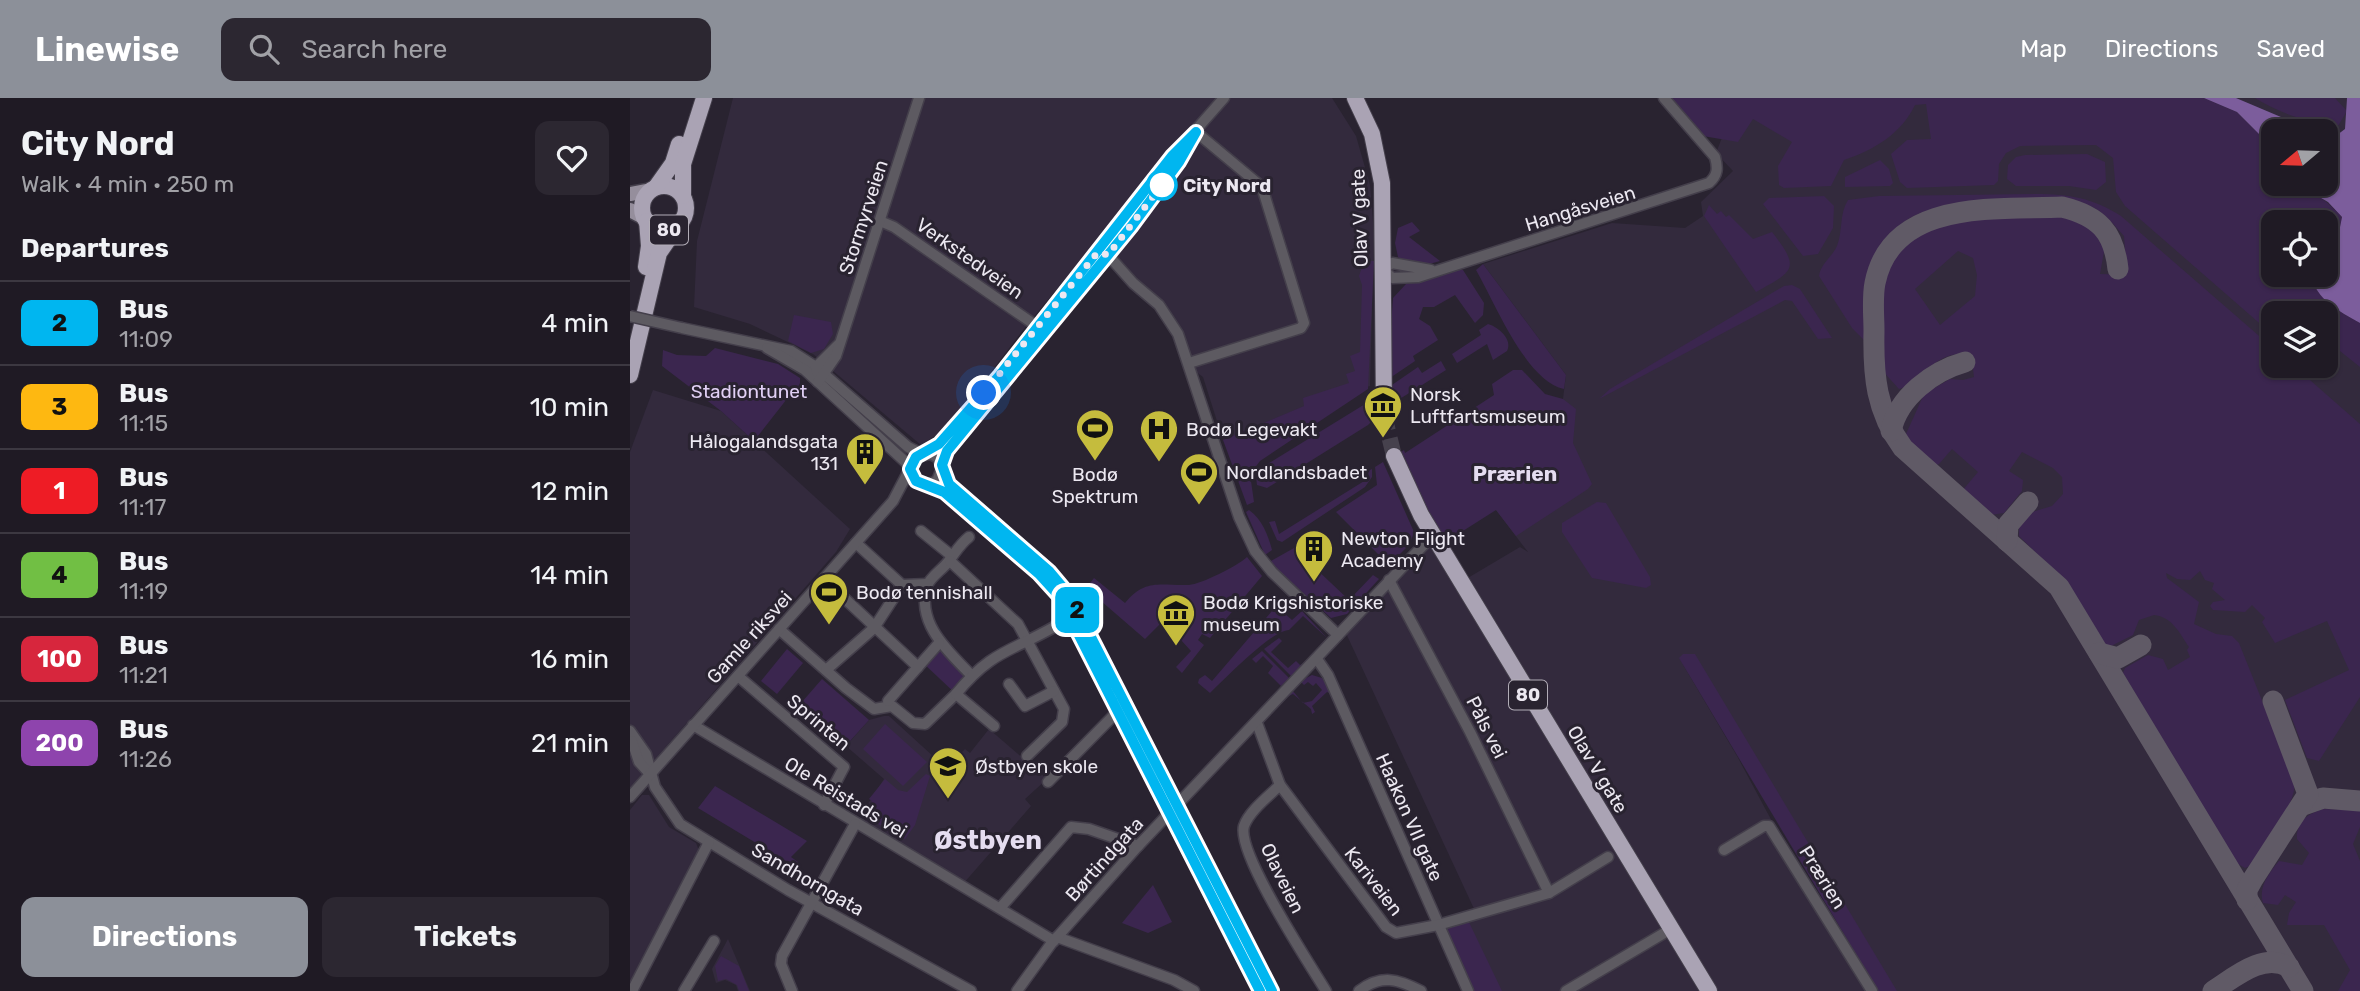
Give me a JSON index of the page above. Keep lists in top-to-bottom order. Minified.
{"streets":{"highway":["Olav V gate","80"],"street":["Hangåsveien","Stormyrveien","Verkstedveien","Gamle riksvei","Sprinten","Påls vei","Ole Reistads vei","Haakon VII gate","Børtindgata","Prærien","Olaveien","Sandhorngata","Kariveien"]},"crossings":[["Hangåsveien","Olav V gate"],["Stormyrveien","Verkstedveien"],["Olav V gate","Børtindgata"],["Gamle riksvei","Sprinten"],["Gamle riksvei","Ole Reistads vei"],["Gamle riksvei","Sandhorngata"],["Sprinten","Ole Reistads vei"],["Påls vei","Børtindgata"],["Påls vei","Kariveien"],["Ole Reistads vei","Børtindgata"],["Haakon VII gate","Børtindgata"],["Haakon VII gate","Kariveien"],["Børtindgata","Kariveien"],["Olaveien","Kariveien"]],"districts":["Prærien","Østbyen"],"parks":["Stadiontunet"],"places":{"other":["City Nord"],"museum":["Norsk Luftfartsmuseum","Bodø Krigshistoriske museum"],"sports":["Bodø Spektrum","Nordlandsbadet","Bodø tennishall"],"hospital":["Bodø Legevakt"],"building":["Hålogalandsgata 131","Newton Flight Academy"],"school or university":["Østbyen skole"]},"lines":["bus line 2"],"north":"left","page":{"header":"Linewise","search":"Search here","nav":["Map","Directions","Saved"],"heading":[["City Nord","Walk · 4 min · 250 m"],"Departures"],"on_map":"2","list":[{"mark":"2","name":"Bus","note":"11:09","value":"4 min"},{"mark":"3","name":"Bus","note":"11:15","value":"10 min"},{"mark":"1","name":"Bus","note":"11:17","value":"12 min"},{"mark":"4","name":"Bus","note":"11:19","value":"14 min"},{"mark":"100","name":"Bus","note":"11:21","value":"16 min"},{"mark":"200","name":"Bus","note":"11:26","value":"21 min"}],"buttons":["Directions","Tickets"]}}
